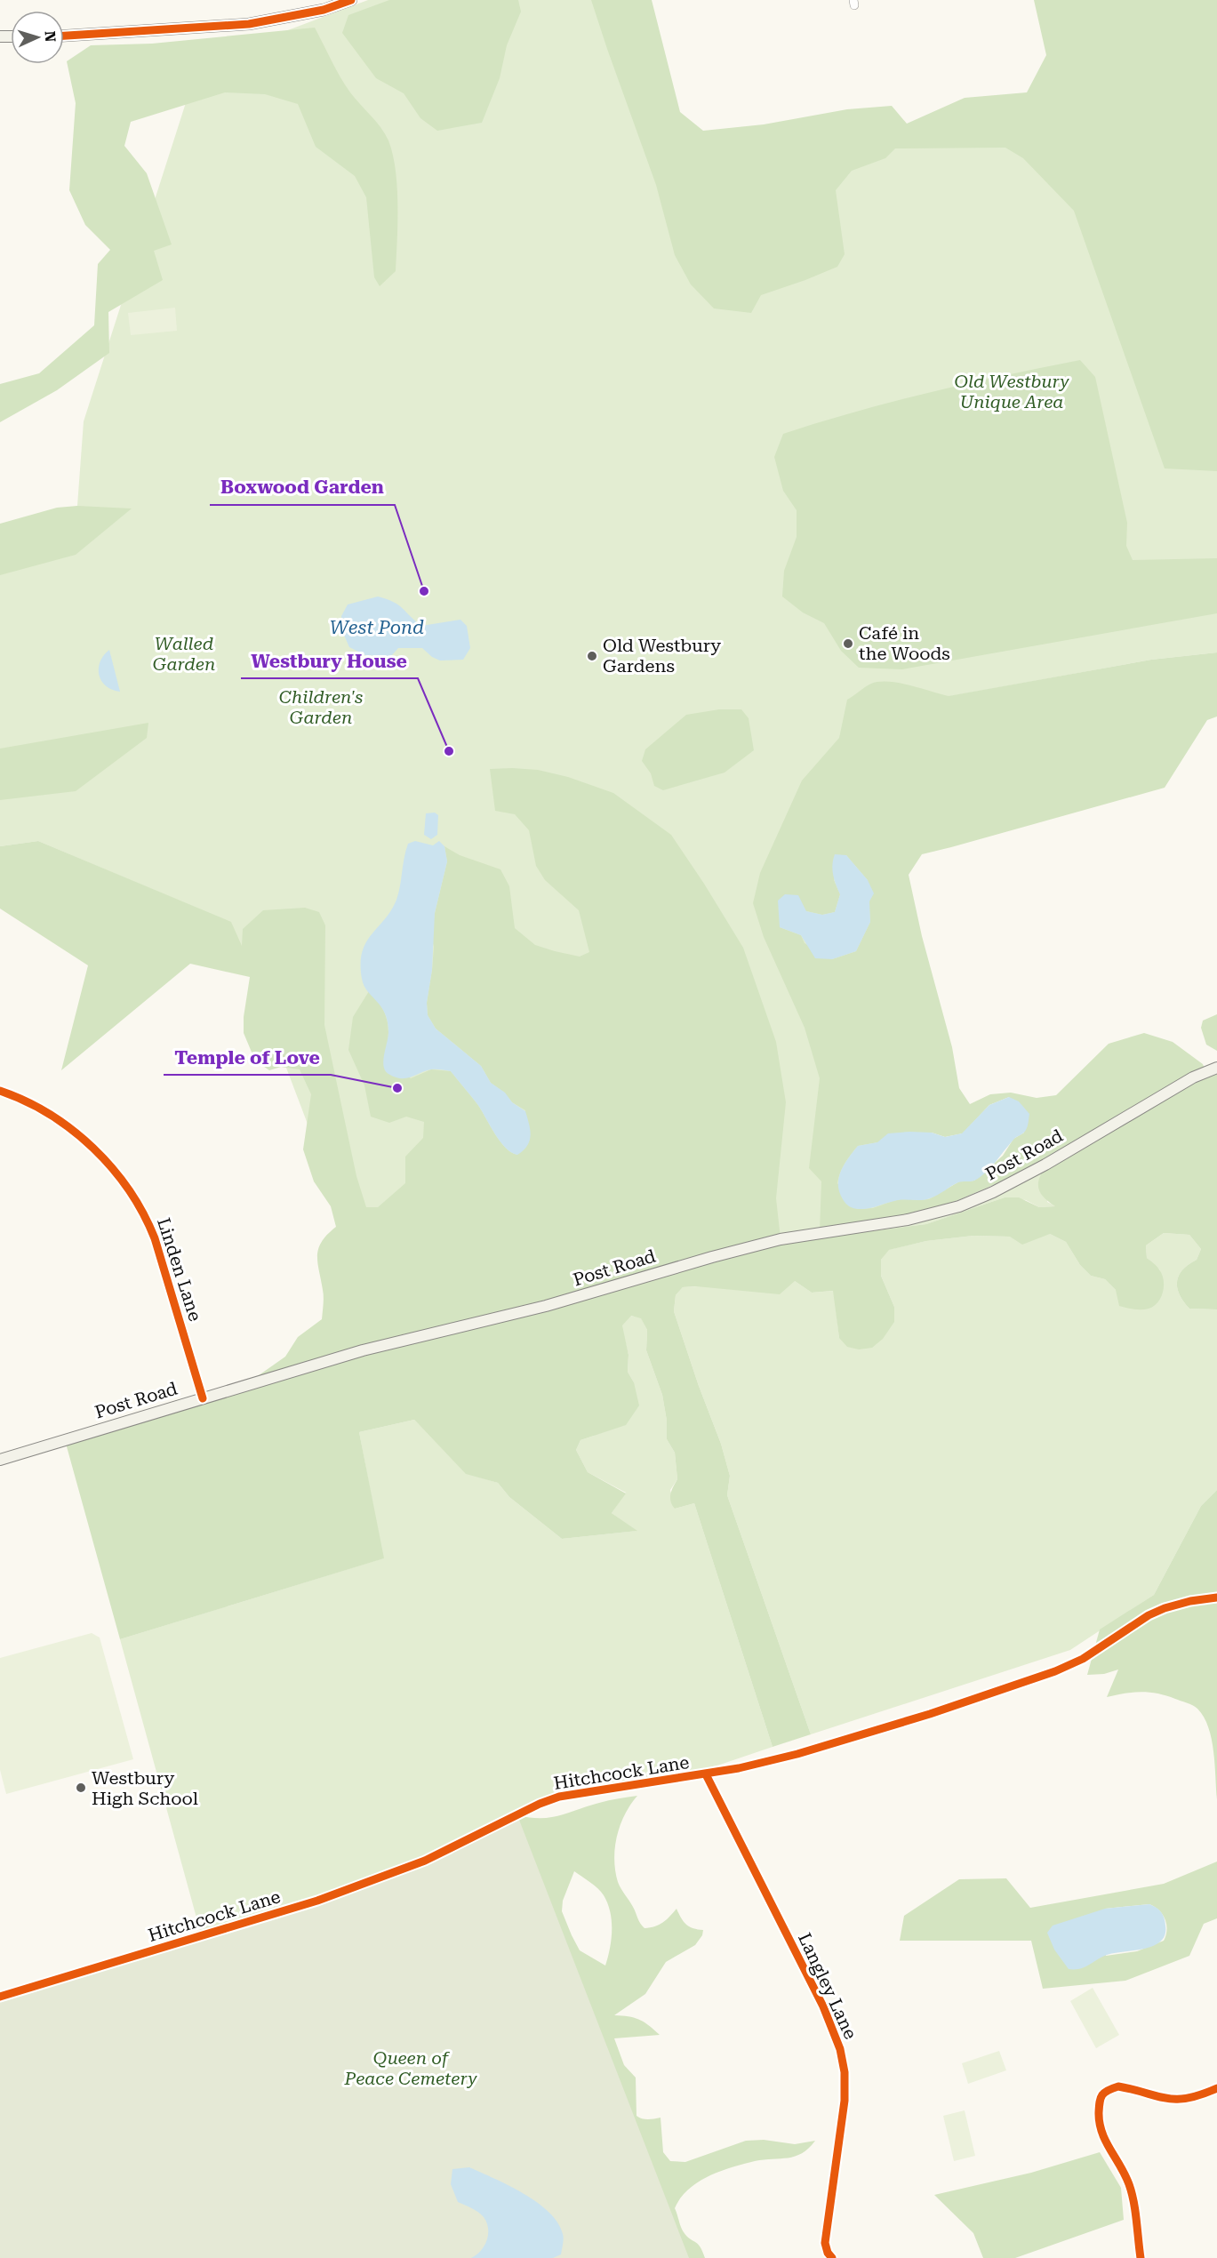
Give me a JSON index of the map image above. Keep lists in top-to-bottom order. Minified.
{"streets":{"main road":["Post Road"],"street":["Linden Lane","Hitchcock Lane","Langley Lane"]},"crossings":[["Post Road","Linden Lane"],["Hitchcock Lane","Langley Lane"]],"water":["West Pond"],"parks":["Old Westbury Unique Area","Walled Garden","Children's Garden","Queen of Peace Cemetery"],"places":["Boxwood Garden","Café in the Woods","Old Westbury Gardens","Westbury House","Temple of Love","Westbury High School"],"north":"right"}
